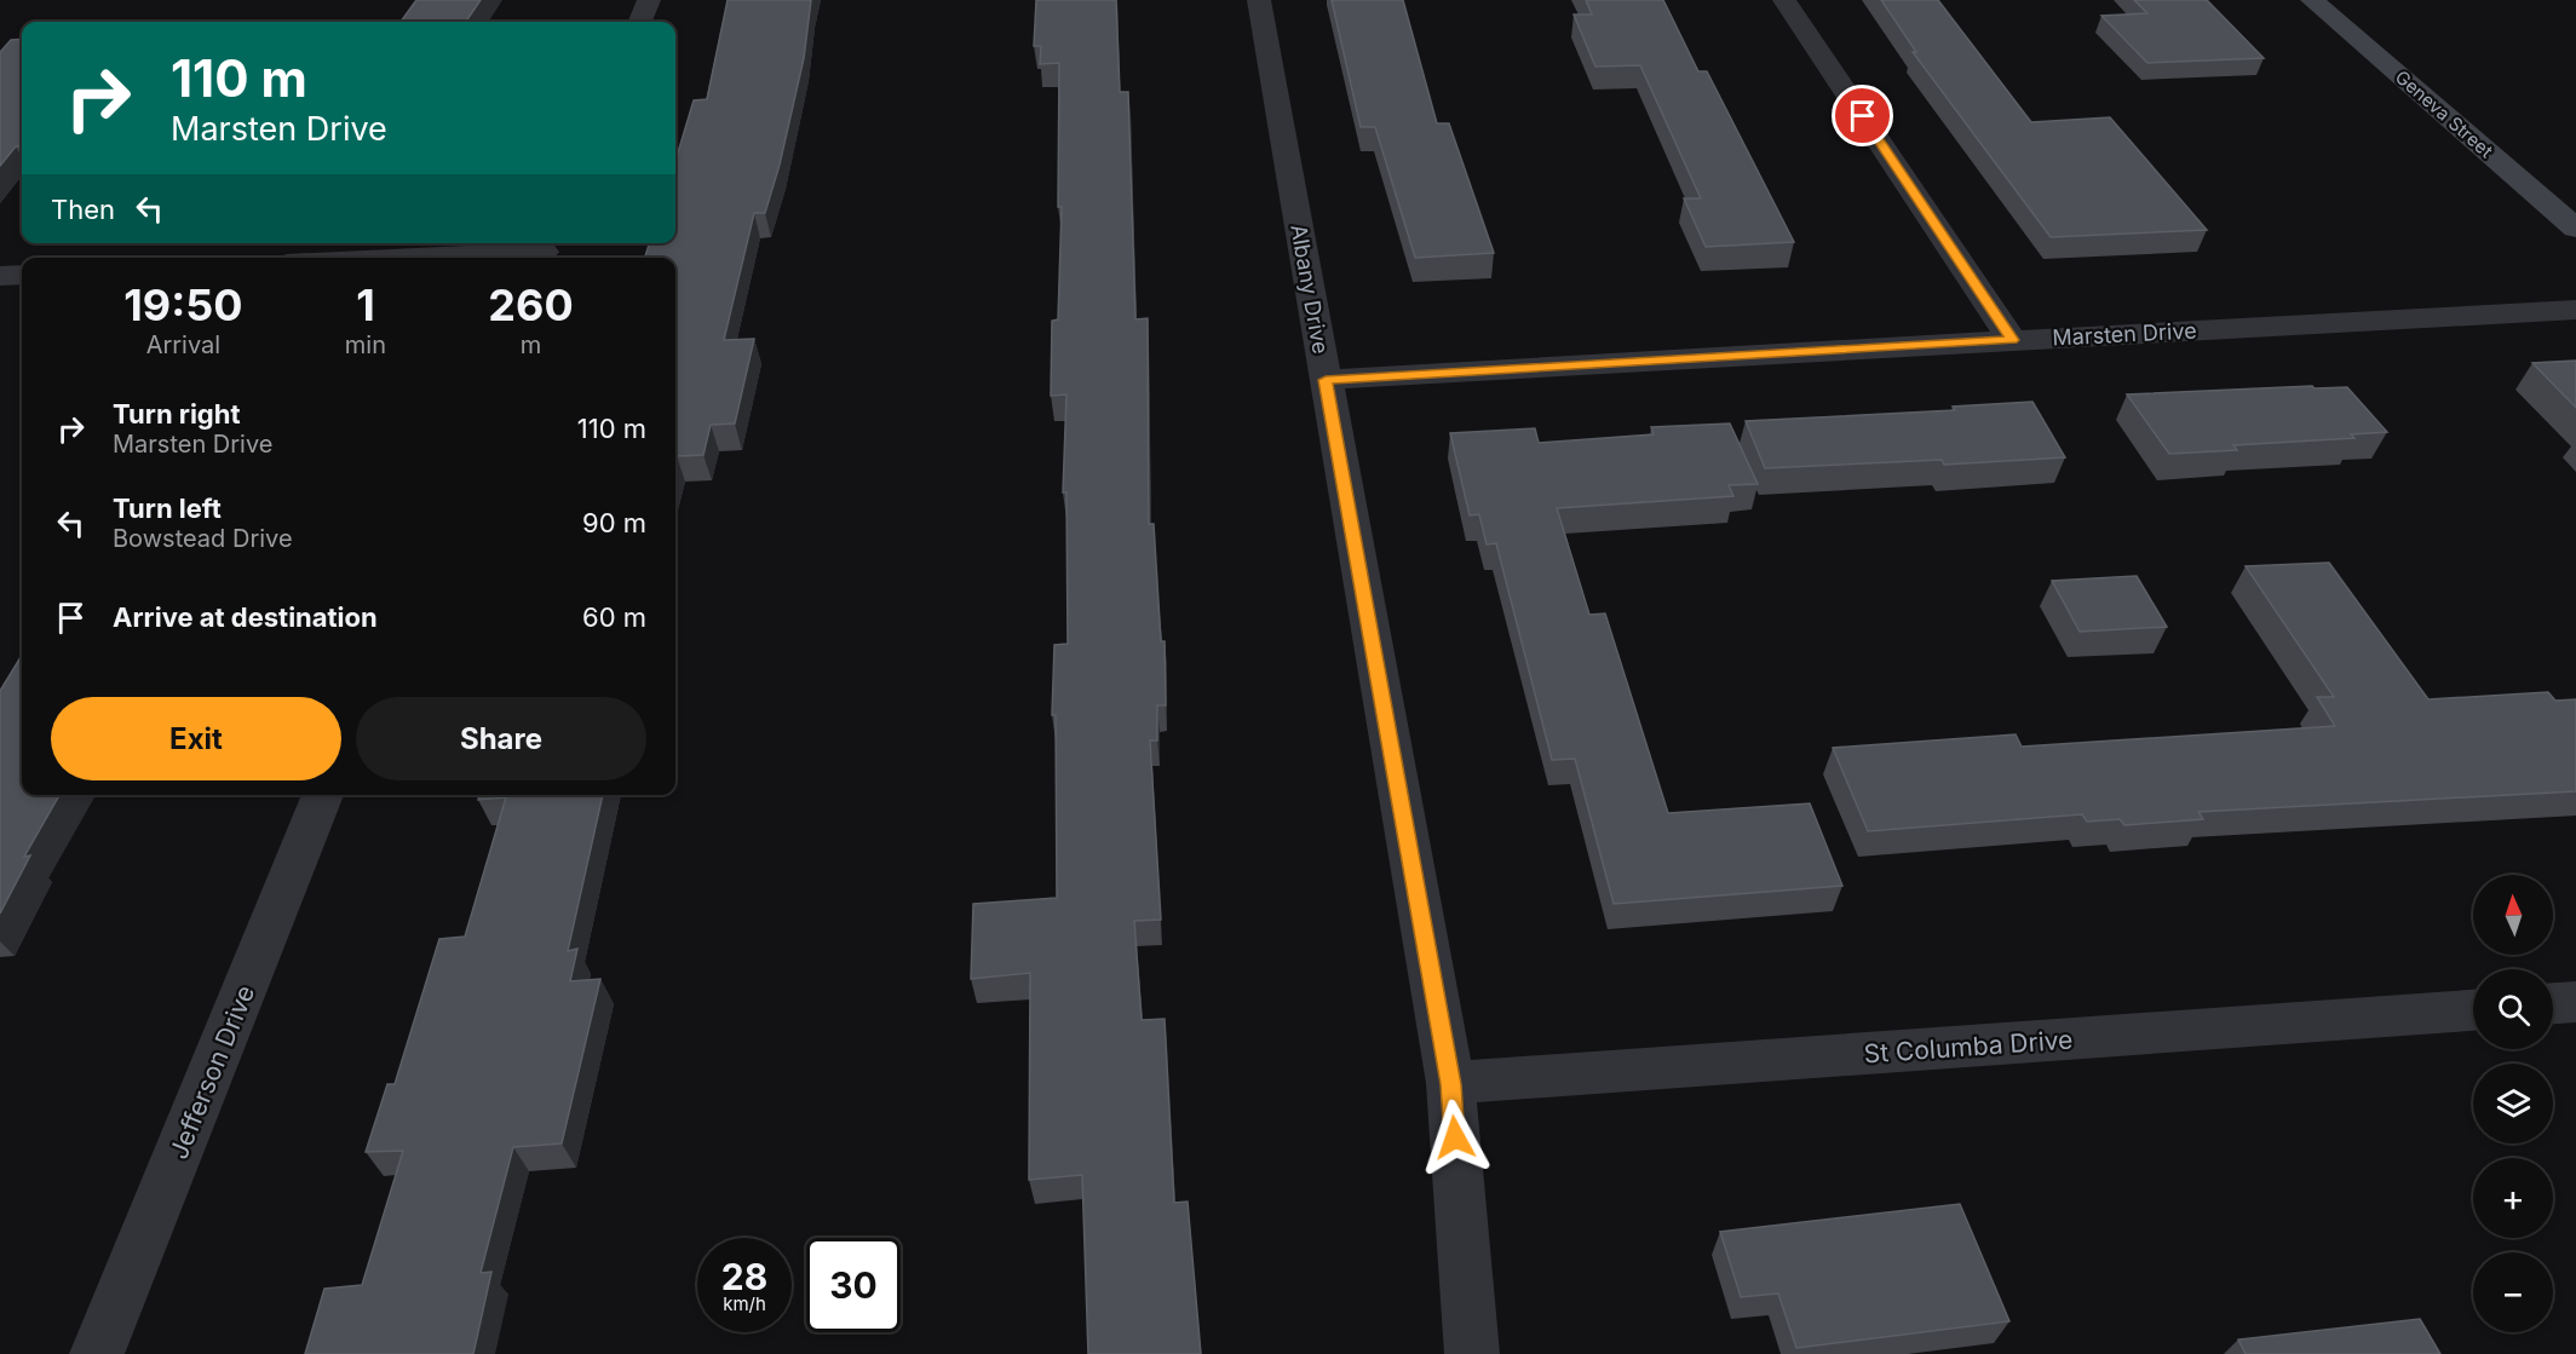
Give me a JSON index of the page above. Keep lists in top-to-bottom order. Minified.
{"streets":{"main road":["Geneva Street"],"street":["Albany Drive","Marsten Drive","St Columba Drive","Jefferson Drive"]},"crossings":[["Albany Drive","Marsten Drive"],["Albany Drive","St Columba Drive"]],"north":"top","page":{"turn":["110 m","Marsten Drive"],"then":"Then","eta":["19:50","Arrival","1","min","260","m"],"list":[{"name":"Turn right","note":"Marsten Drive","value":"110 m"},{"name":"Turn left","note":"Bowstead Drive","value":"90 m"},{"name":"Arrive at destination","value":"60 m"}],"buttons":["Exit","Share"],"map_buttons":["+","−"],"speed":"28 km/h","limit":"30"}}
